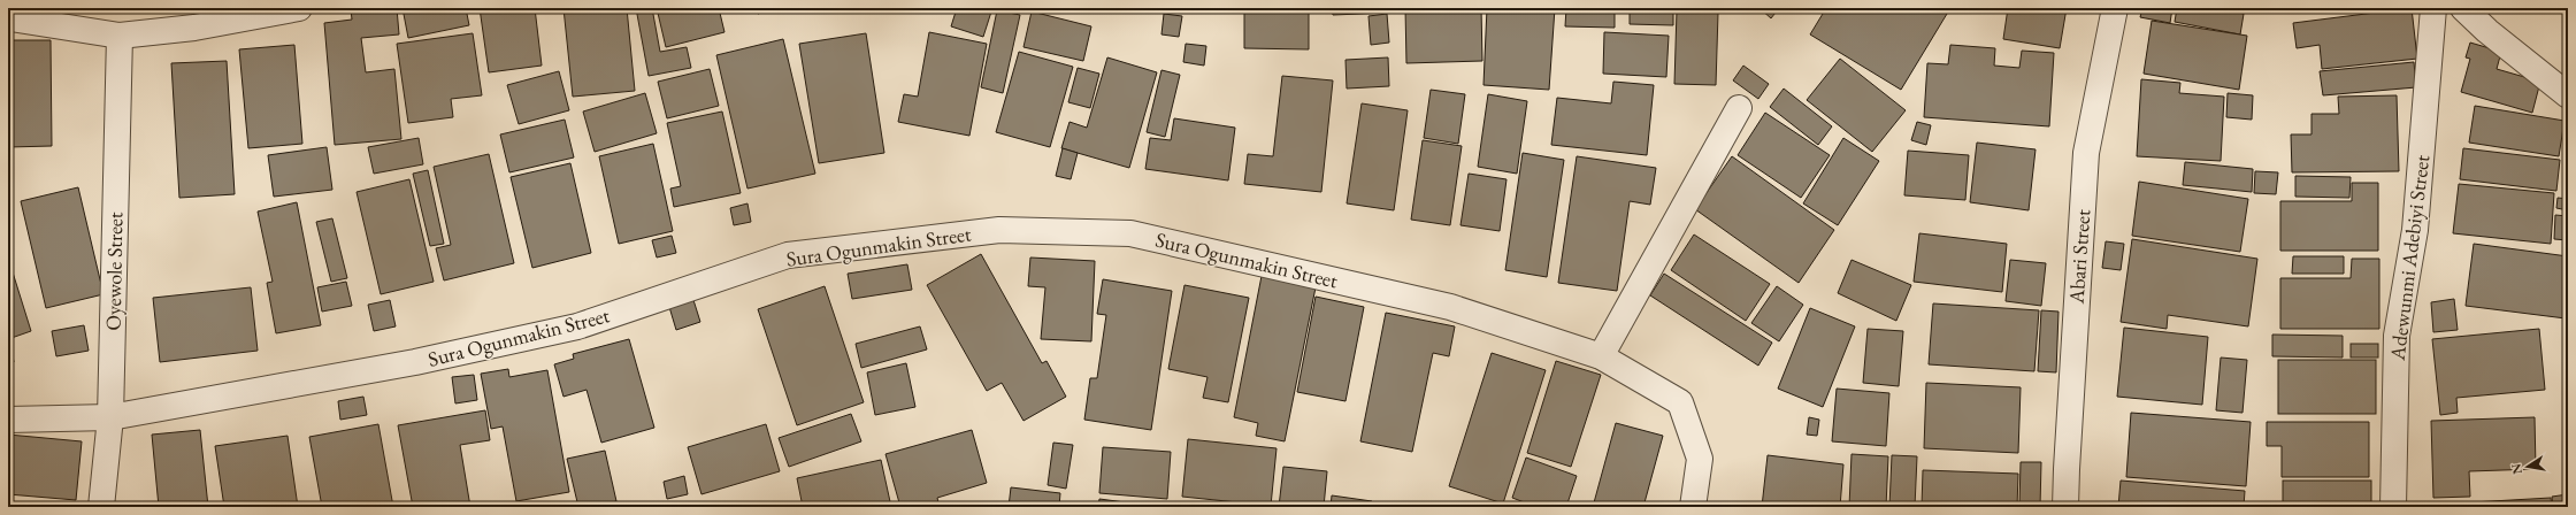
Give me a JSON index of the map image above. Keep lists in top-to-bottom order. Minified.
{"streets":{"street":["Sura Ogunmakin Street","Abari Street","Adewunmi Adebiyi Street","Oyewole Street"]},"crossings":[["Sura Ogunmakin Street","Oyewole Street"]],"north":"left"}
